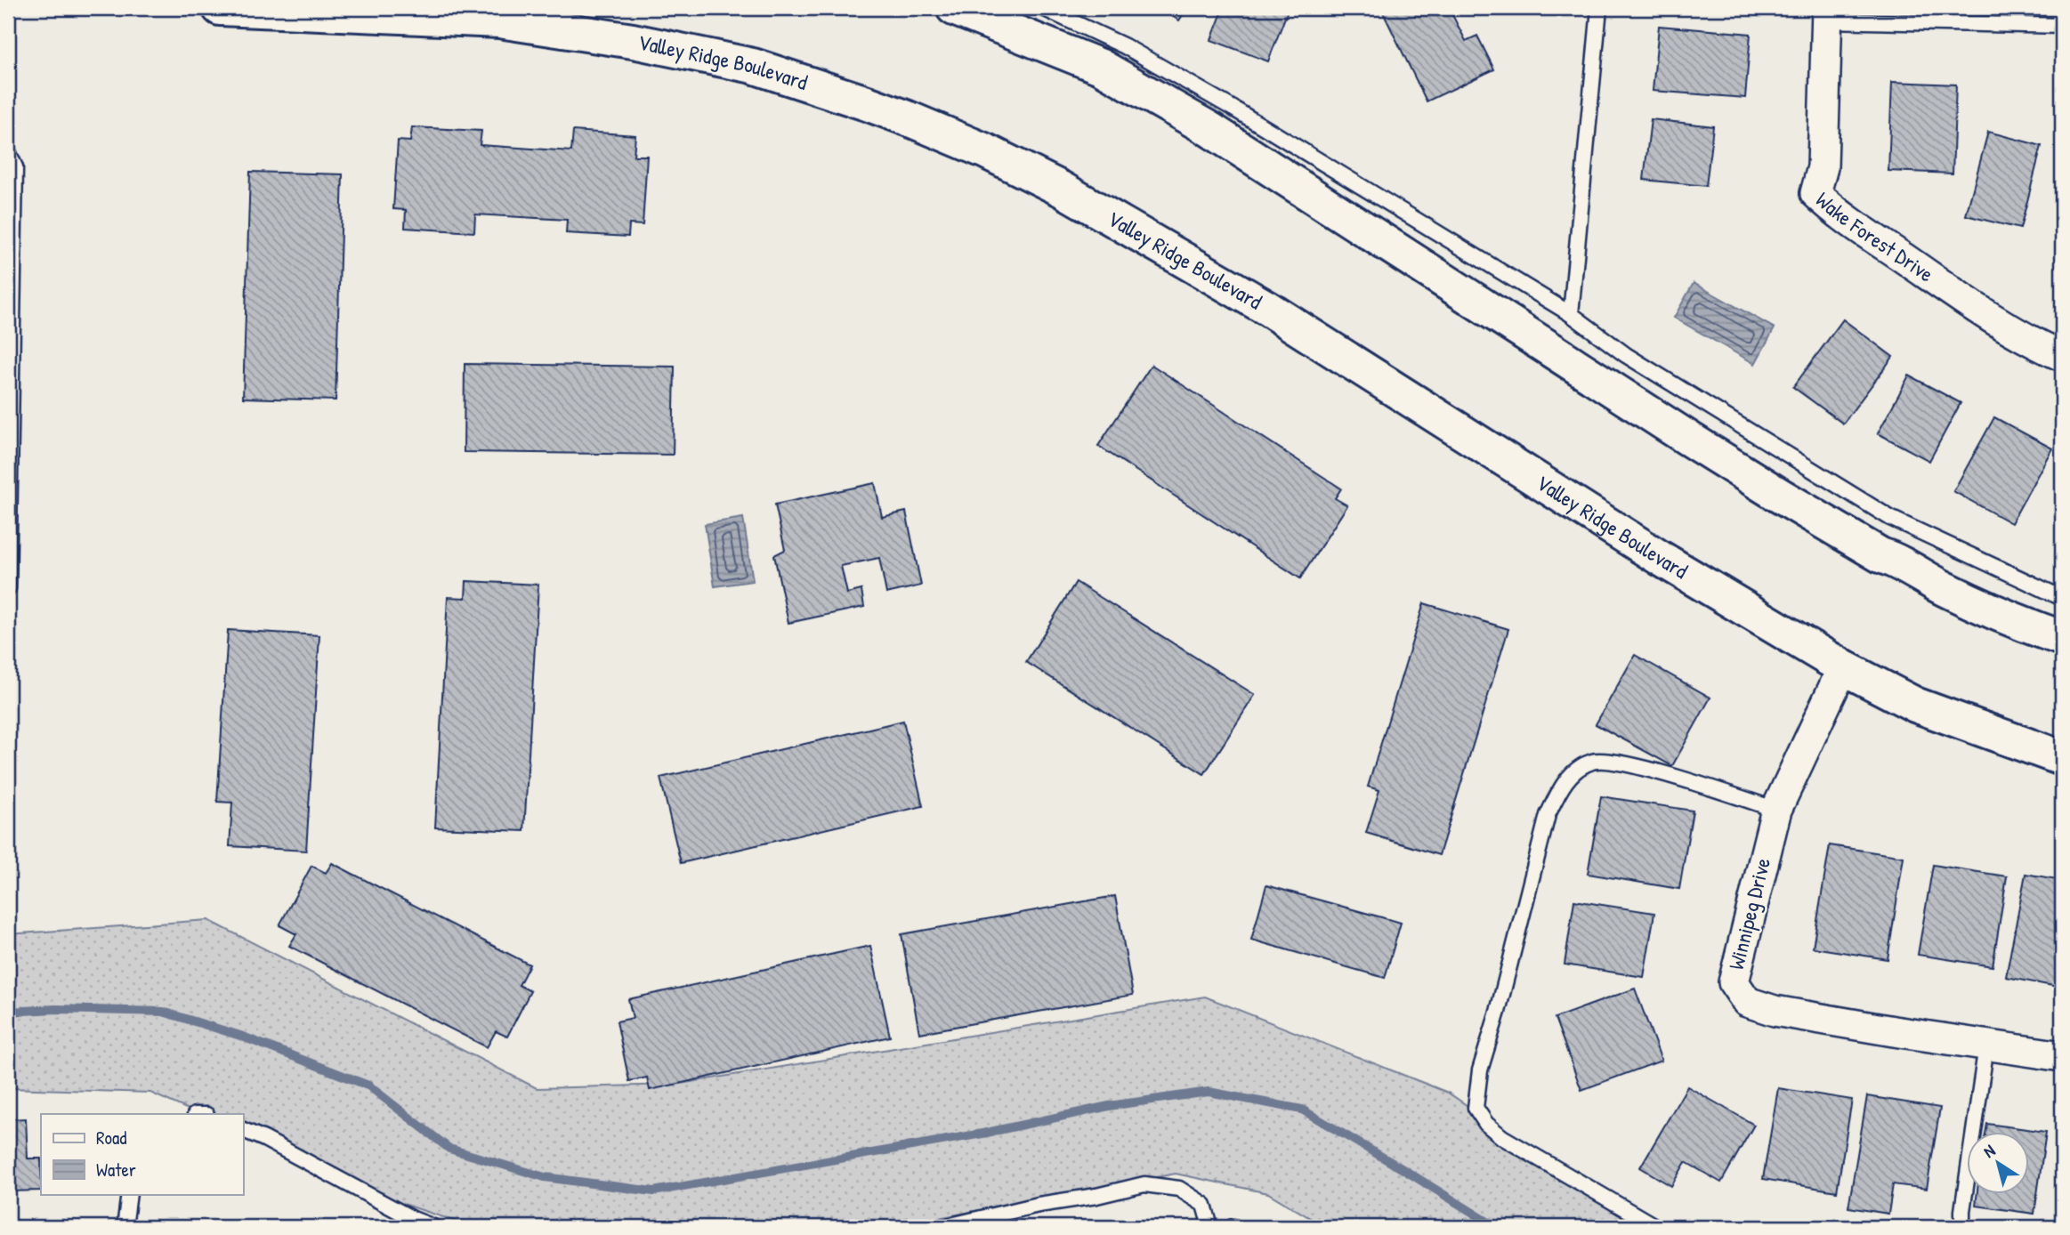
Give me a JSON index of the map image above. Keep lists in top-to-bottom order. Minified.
{"streets":{"main road":["Valley Ridge Boulevard"],"street":["Wake Forest Drive","Winnipeg Drive"]},"crossings":[["Valley Ridge Boulevard","Winnipeg Drive"]],"legend":["Road","Water"],"north":"top left"}
